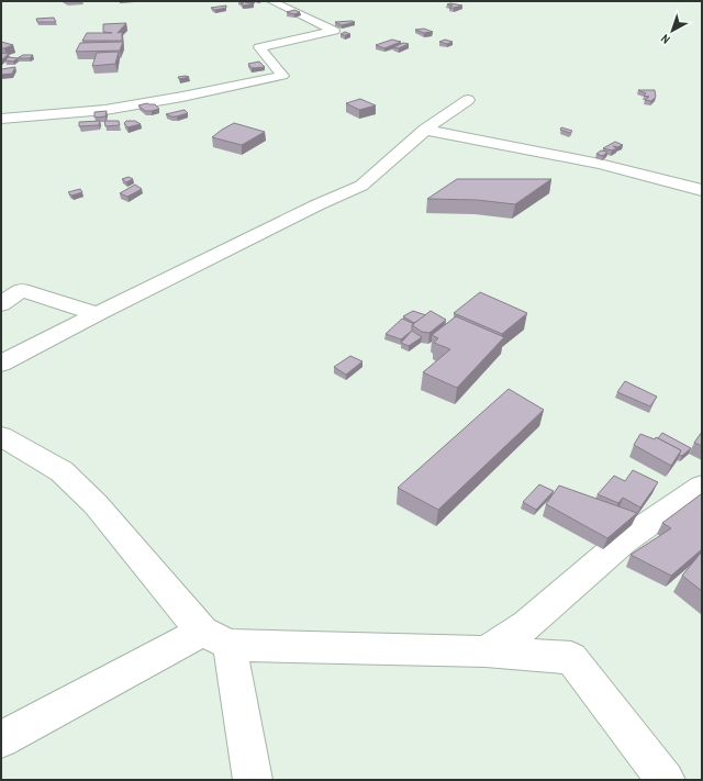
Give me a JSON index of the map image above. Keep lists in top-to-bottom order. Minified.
{"north":"bottom left"}
